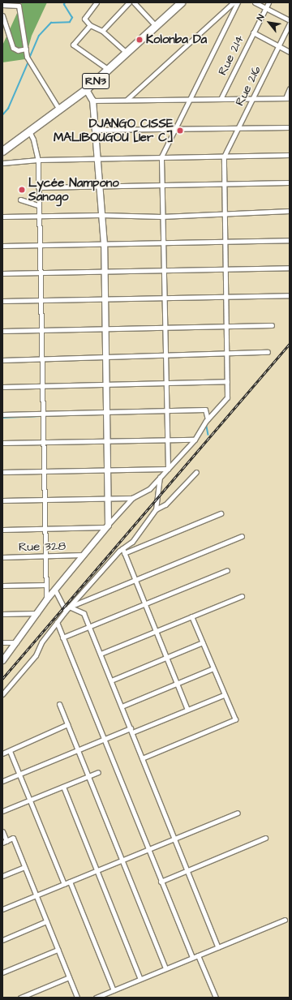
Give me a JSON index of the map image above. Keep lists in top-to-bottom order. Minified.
{"streets":{"highway":["RN3"],"street":["Rue 214","Rue 216","Rue 328"]},"places":["Kolonba Da","DJANGO CISSE MALIBOUGOU [1er C]","Lycée Nampono Sanogo"],"north":"top left"}
